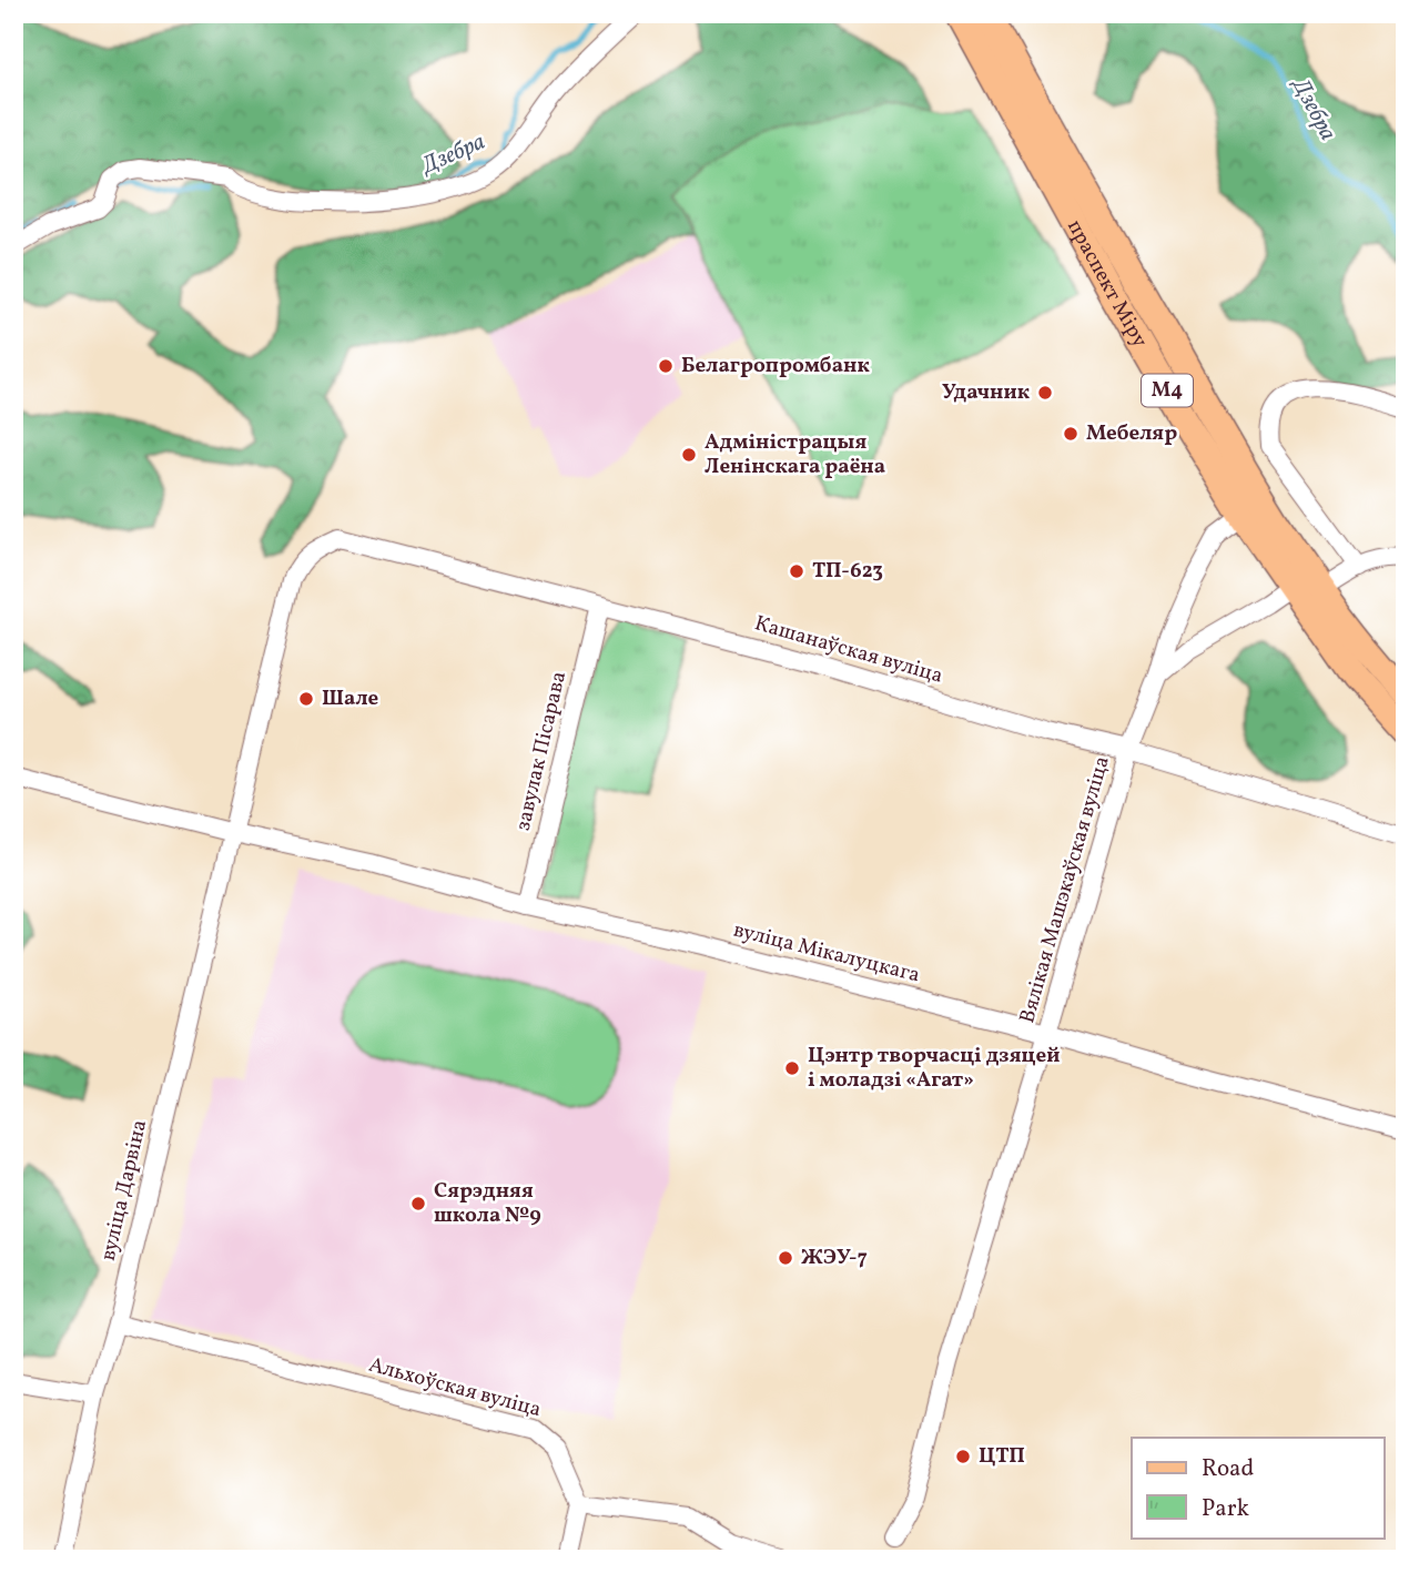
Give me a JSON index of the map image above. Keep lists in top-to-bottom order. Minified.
{"streets":{"main road":["праспект Міру","М4"],"street":["Кашанаўская вуліца","завулак Пісарава","Вялікая Машэкаўская вуліца","вуліца Мікалуцкага","вуліца Дарвіна","Альхоўская вуліца"]},"crossings":[["праспект Міру","Вялікая Машэкаўская вуліца"],["Кашанаўская вуліца","завулак Пісарава"],["Кашанаўская вуліца","Вялікая Машэкаўская вуліца"],["Кашанаўская вуліца","вуліца Дарвіна"],["завулак Пісарава","вуліца Мікалуцкага"],["Вялікая Машэкаўская вуліца","вуліца Мікалуцкага"],["вуліца Мікалуцкага","вуліца Дарвіна"],["вуліца Дарвіна","Альхоўская вуліца"]],"water":["Дзебра"],"places":["Белагропромбанк","Удачник","Мебеляр","Адміністрацыя Ленінскага раёна","ТП-623","Шале","Цэнтр творчасці дзяцей і моладзі «Агат»","Сярэдняя школа №9","ЖЭУ-7","ЦТП"],"legend":["Road","Park"]}
